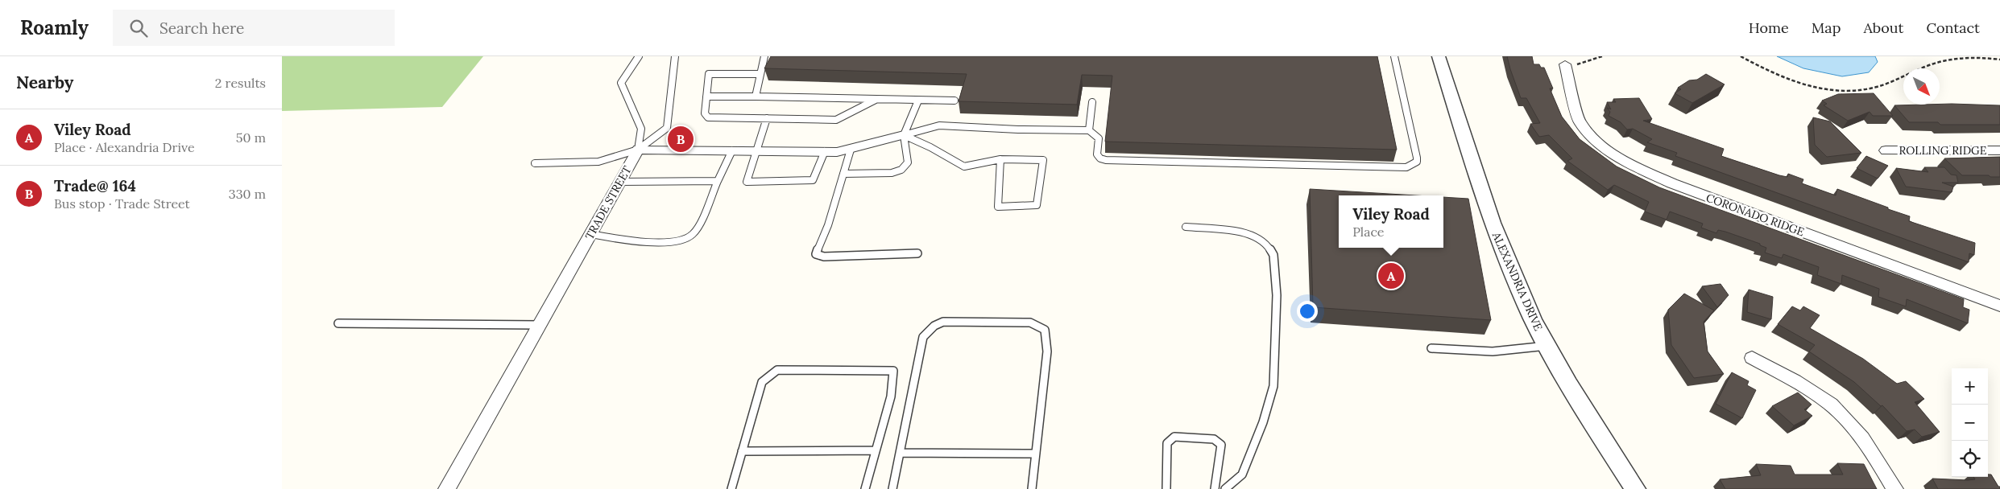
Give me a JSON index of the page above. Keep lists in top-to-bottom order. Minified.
{"streets":{"street":["ROLLING RIDGE","TRADE STREET","CORONADO RIDGE","ALEXANDRIA DRIVE"]},"north":"bottom right","page":{"header":"Roamly","search":"Search here","nav":["Home","Map","About","Contact"],"heading":["Nearby","2 results"],"list":[{"mark":"A","name":"Viley Road","note":"Place · Alexandria Drive","value":"50 m"},{"mark":"B","name":"Trade@ 164","note":"Bus stop · Trade Street","value":"330 m"}],"pins":["B","A"],"popup":["Viley Road","Place"],"map_buttons":["+","−"]}}
